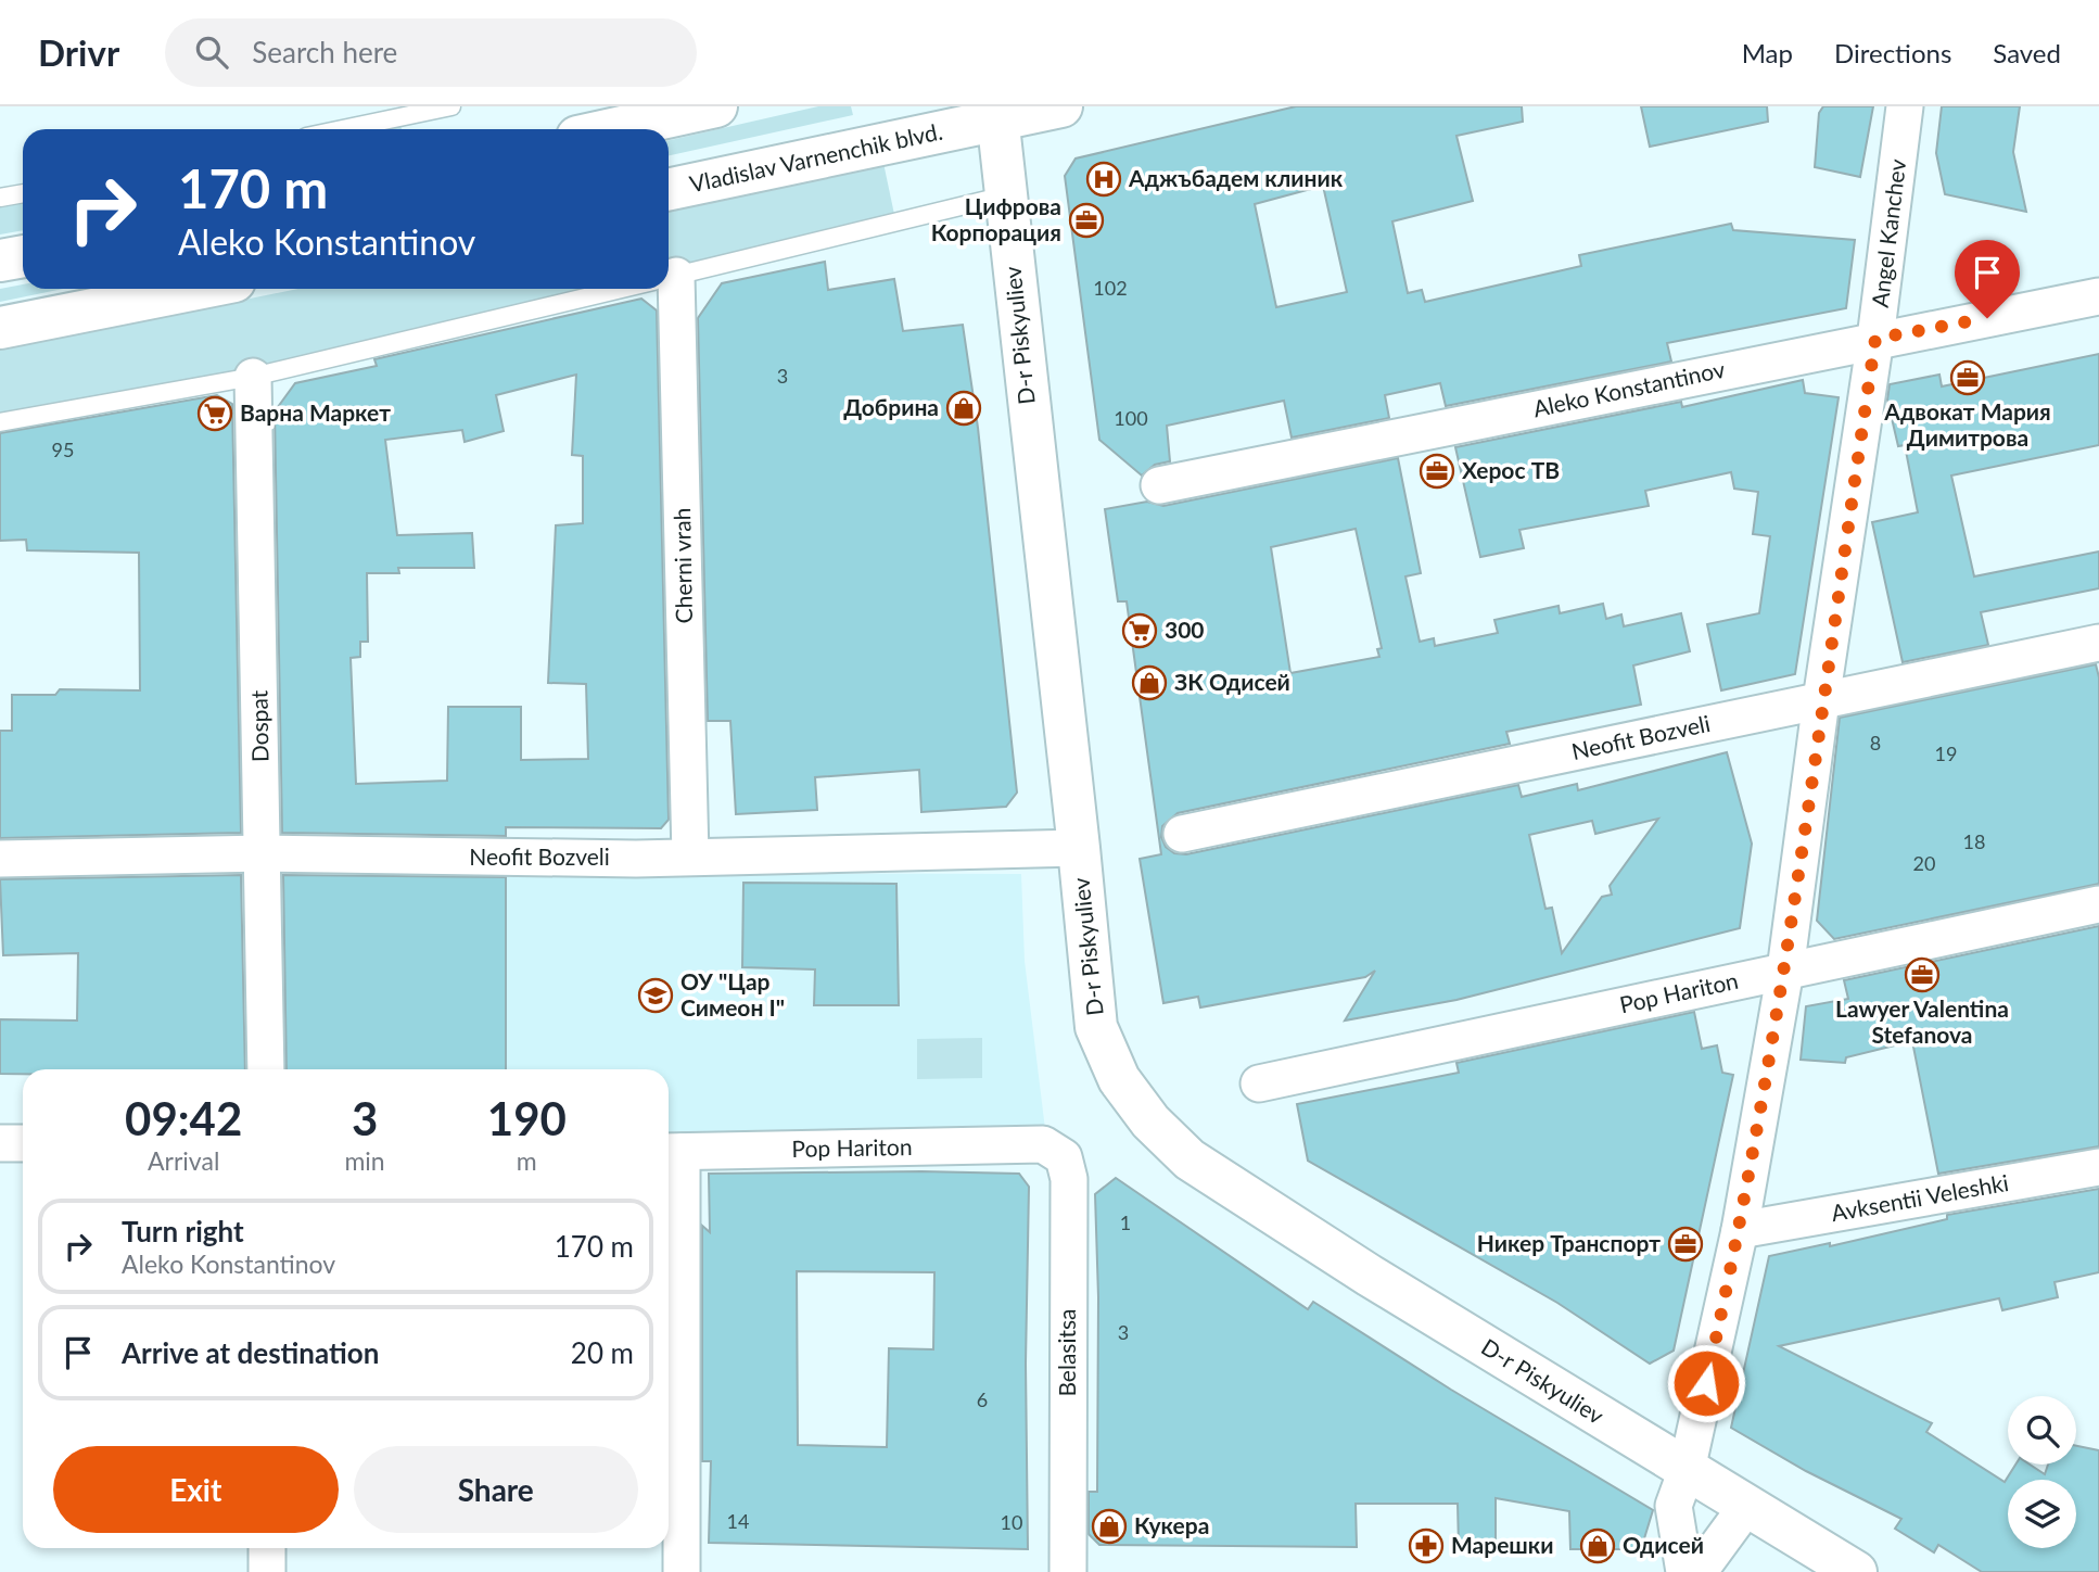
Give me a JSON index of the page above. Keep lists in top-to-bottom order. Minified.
{"streets":{"street":["Vladislav Varnenchik blvd.","Angel Kanchev","D-r Piskyuliev","Aleko Konstantinov","Cherni vrah","Dospat","Neofit Bozveli","Pop Hariton","Avksentii Veleshki","Belasitsa"]},"crossings":[["Vladislav Varnenchik blvd.","D-r Piskyuliev"],["Angel Kanchev","D-r Piskyuliev"],["Angel Kanchev","Aleko Konstantinov"],["Angel Kanchev","Neofit Bozveli"],["Angel Kanchev","Pop Hariton"],["Angel Kanchev","Avksentii Veleshki"],["D-r Piskyuliev","Neofit Bozveli"],["Cherni vrah","Neofit Bozveli"],["Dospat","Neofit Bozveli"],["Pop Hariton","Belasitsa"]],"places":{"hospital":["Аджъбадем клиник"],"office":["Цифрова Корпорация","Адвокат Мария Димитрова","Херос ТВ","Lawyer Valentina Stefanova","Никер Транспорт"],"shop":["Добрина","ЗК Одисей","Кукера","Одисей"],"supermarket":["Варна Маркет","300"],"school or university":["ОУ \"Цар Симеон I\""],"pharmacy":["Марешки"]},"house_numbers":["102","3","100","95","8","19","18","20","1","3","6","14","10"],"page":{"header":"Drivr","search":"Search here","nav":["Map","Directions","Saved"],"turn":["170 m","Aleko Konstantinov"],"eta":["09:42","Arrival","3","min","190","m"],"list":[{"name":"Turn right","note":"Aleko Konstantinov","value":"170 m"},{"name":"Arrive at destination","value":"20 m"}],"buttons":["Exit","Share"]}}
